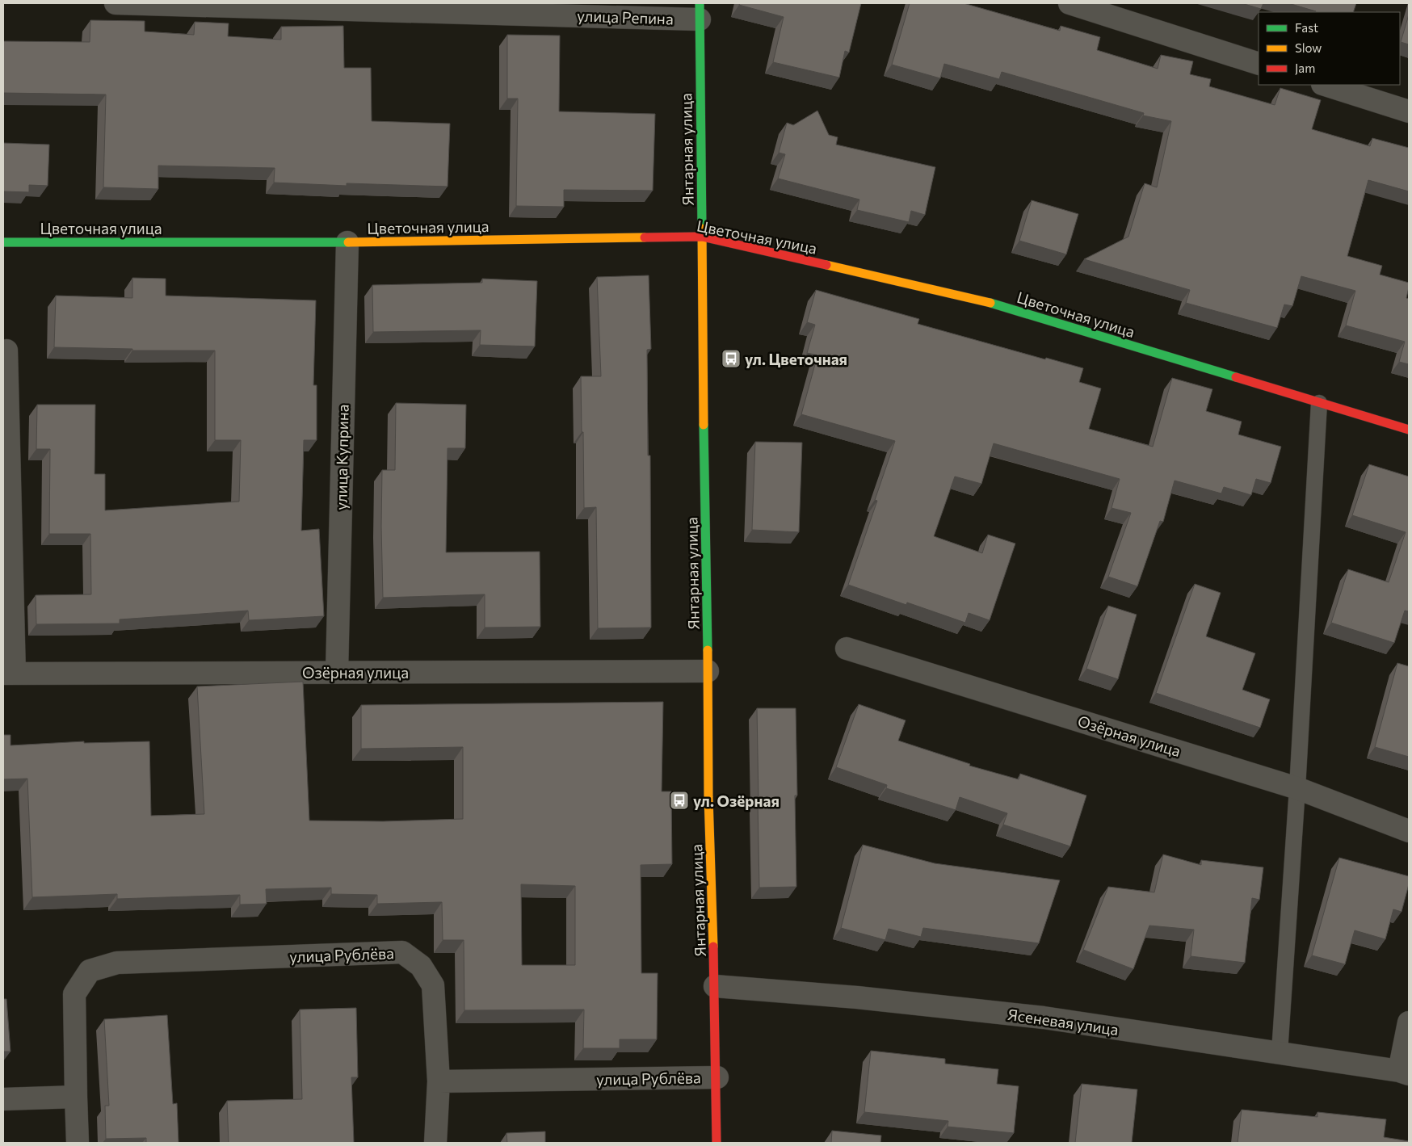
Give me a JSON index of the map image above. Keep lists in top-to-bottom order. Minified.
{"streets":{"street":["улица Репина","Янтарная улица","Цветочная улица","улица Куприна","Озёрная улица","улица Рублёва","Ясеневая улица"]},"crossings":[["улица Репина","Янтарная улица"],["Янтарная улица","Цветочная улица"],["Янтарная улица","Озёрная улица"],["Янтарная улица","улица Рублёва"],["Янтарная улица","Ясеневая улица"],["Цветочная улица","улица Куприна"],["улица Куприна","Озёрная улица"]],"places":{"bus stop":["ул. Цветочная","ул. Озёрная"]},"legend":["Fast","Slow","Jam"]}
